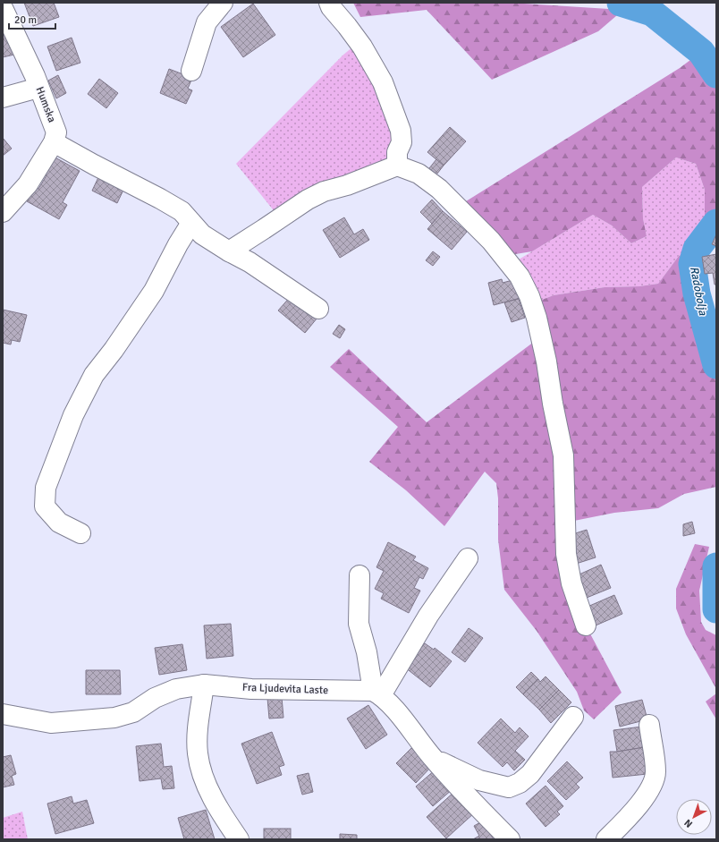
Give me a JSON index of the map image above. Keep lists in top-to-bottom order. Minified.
{"streets":{"street":["Humska","Fra Ljudevita Laste"]},"water":["Radobolja"],"scale_bar":"20 m","north":"bottom left"}
